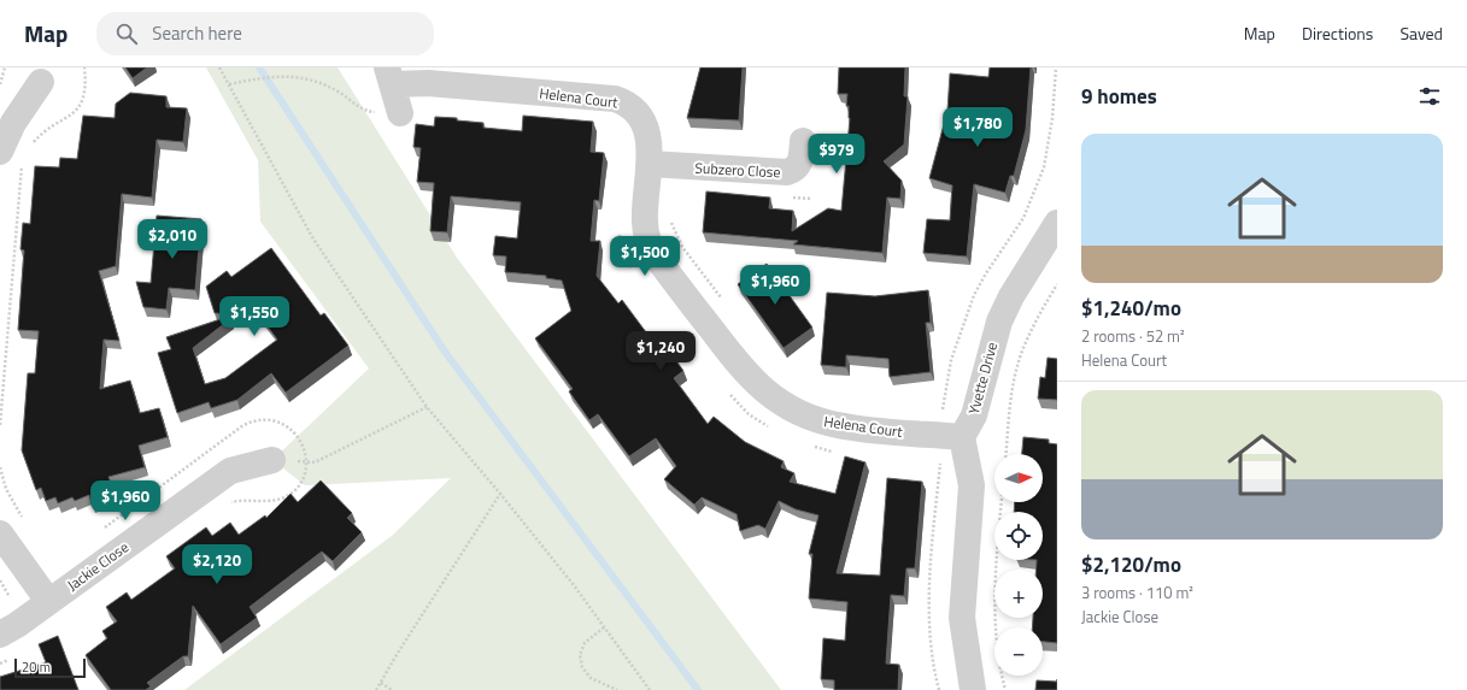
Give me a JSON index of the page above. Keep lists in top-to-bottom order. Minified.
{"streets":{"street":["Helena Court","Subzero Close","Yvette Drive","Jackie Close"]},"crossings":[["Helena Court","Subzero Close"],["Helena Court","Yvette Drive"]],"scale_bar":"20 m","north":"right","page":{"header":"Map","search":"Search here","nav":["Map","Directions","Saved"],"heading":"9 homes","price":["$1,780","$979","$2,010","$1,500","$1,960","$1,550","$1,240","$1,960","$2,120"],"list":[{"name":"$1,240/mo","note":"2 rooms · 52 m² · Helena Court"},{"name":"$2,120/mo","note":"3 rooms · 110 m² · Jackie Close"}],"map_buttons":["+","−"],"scale":"20 m"}}
